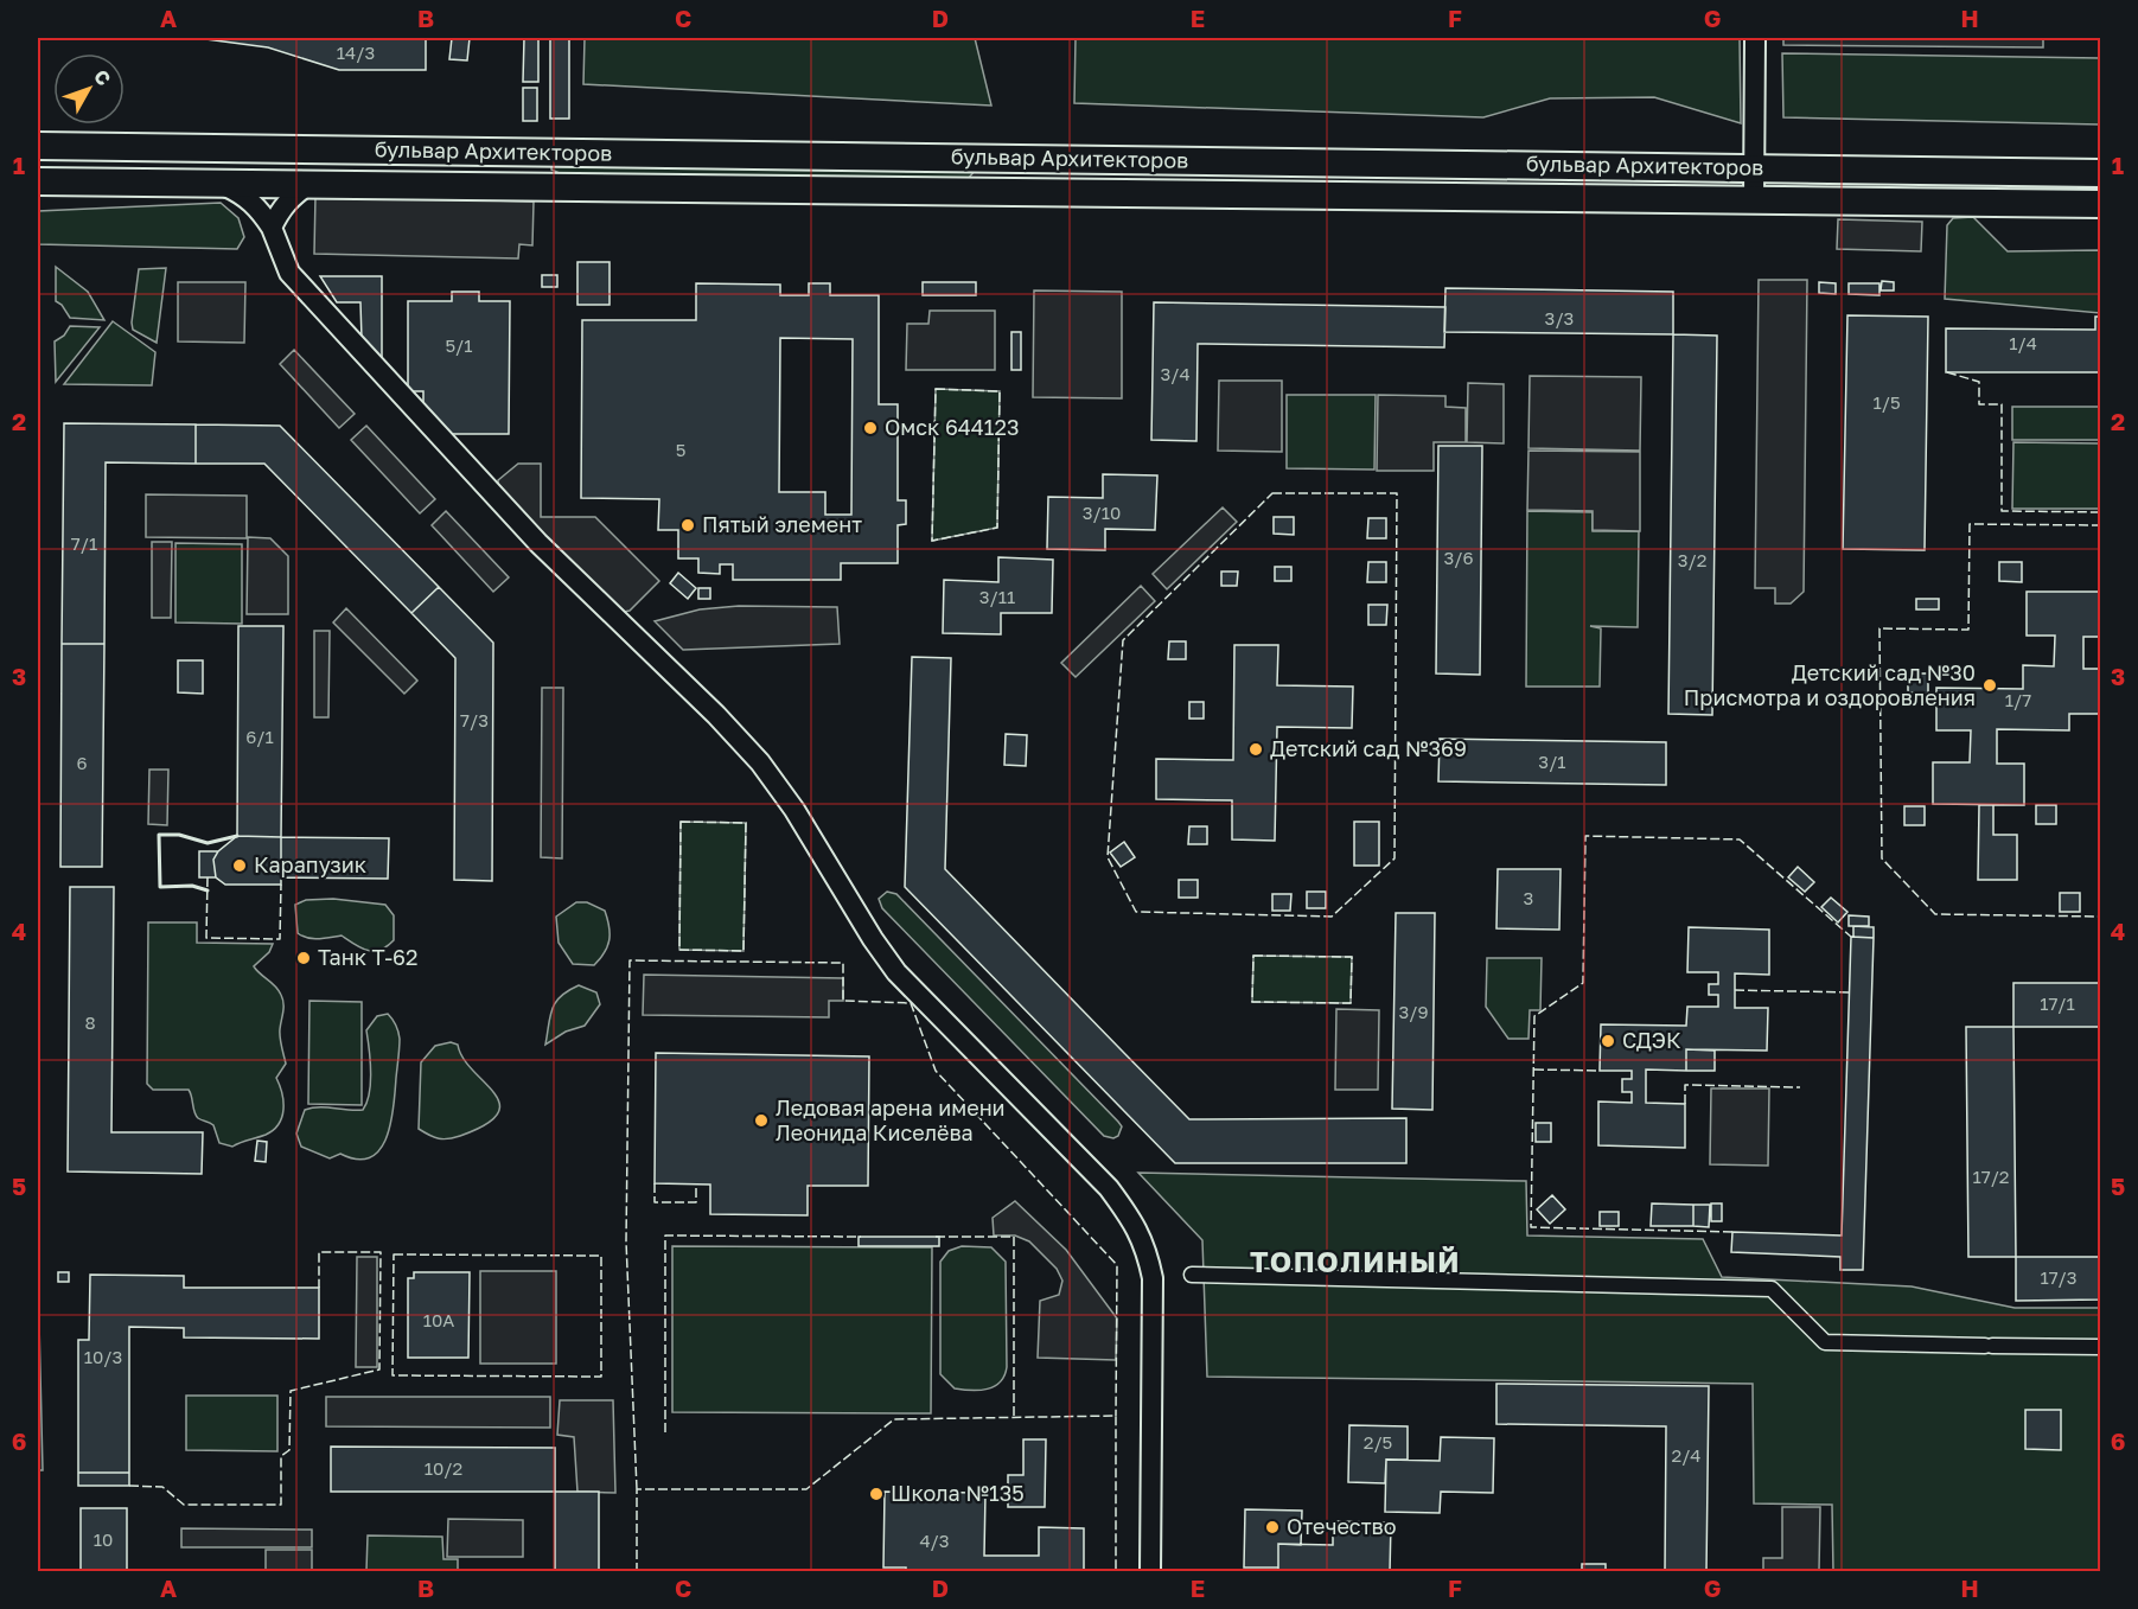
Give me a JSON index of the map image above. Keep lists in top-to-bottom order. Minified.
{"streets":{"main road":["бульвар Архитекторов"]},"districts":["ТОПОЛИНЫЙ"],"places":["Омск 644123","Пятый элемент","Детский сад №30 Присмотра и оздоровления","Детский сад №369","Карапузик","Танк Т-62","СДЭК","Ледовая арена имени Леонида Киселёва","Школа №135","Отечество"],"house_numbers":["14/3","3/3","1/4","5/1","3/4","1/5","5","3/10","7/1","3/6","3/2","3/11","1/7","7/3","6/1","3/1","6","3","17/1","3/9","8","17/2","17/3","10А","10/3","2/5","2/4","10/2","10","4/3"],"north":"top right","grid":{"columns":["A","B","C","D","E","F","G","H"],"rows":["1","2","3","4","5","6"]}}
